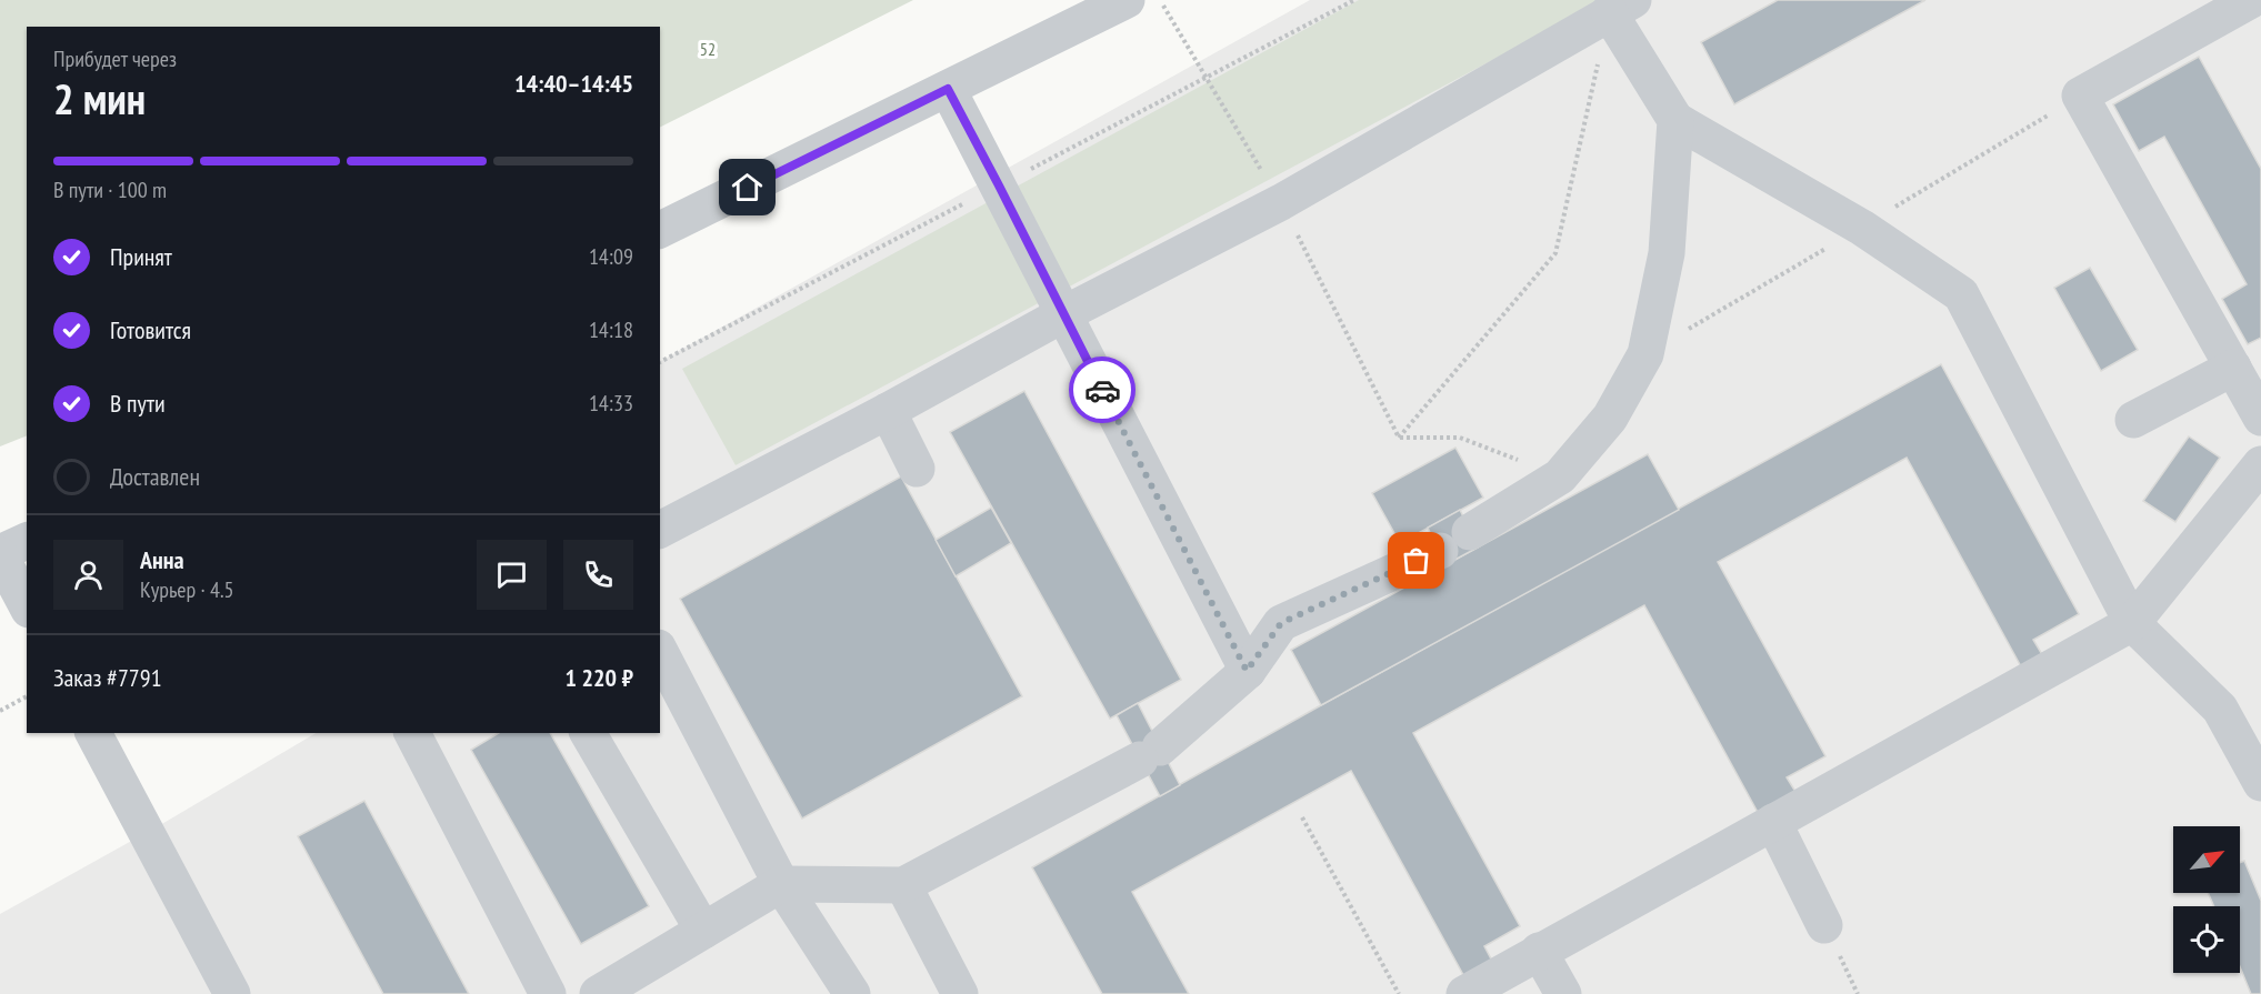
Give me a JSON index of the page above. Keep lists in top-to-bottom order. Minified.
{"parks":["52"],"north":"top right","page":{"heading":["2 мин","Прибудет через","14:40–14:45"],"panel":["Анна","Курьер · 4.5","Заказ #7791","1 220 ₽"],"bar":"В пути · 100 m","list":[["Принят","14:09"],["Готовится","14:18"],["В пути","14:33"],"Доставлен"]}}
